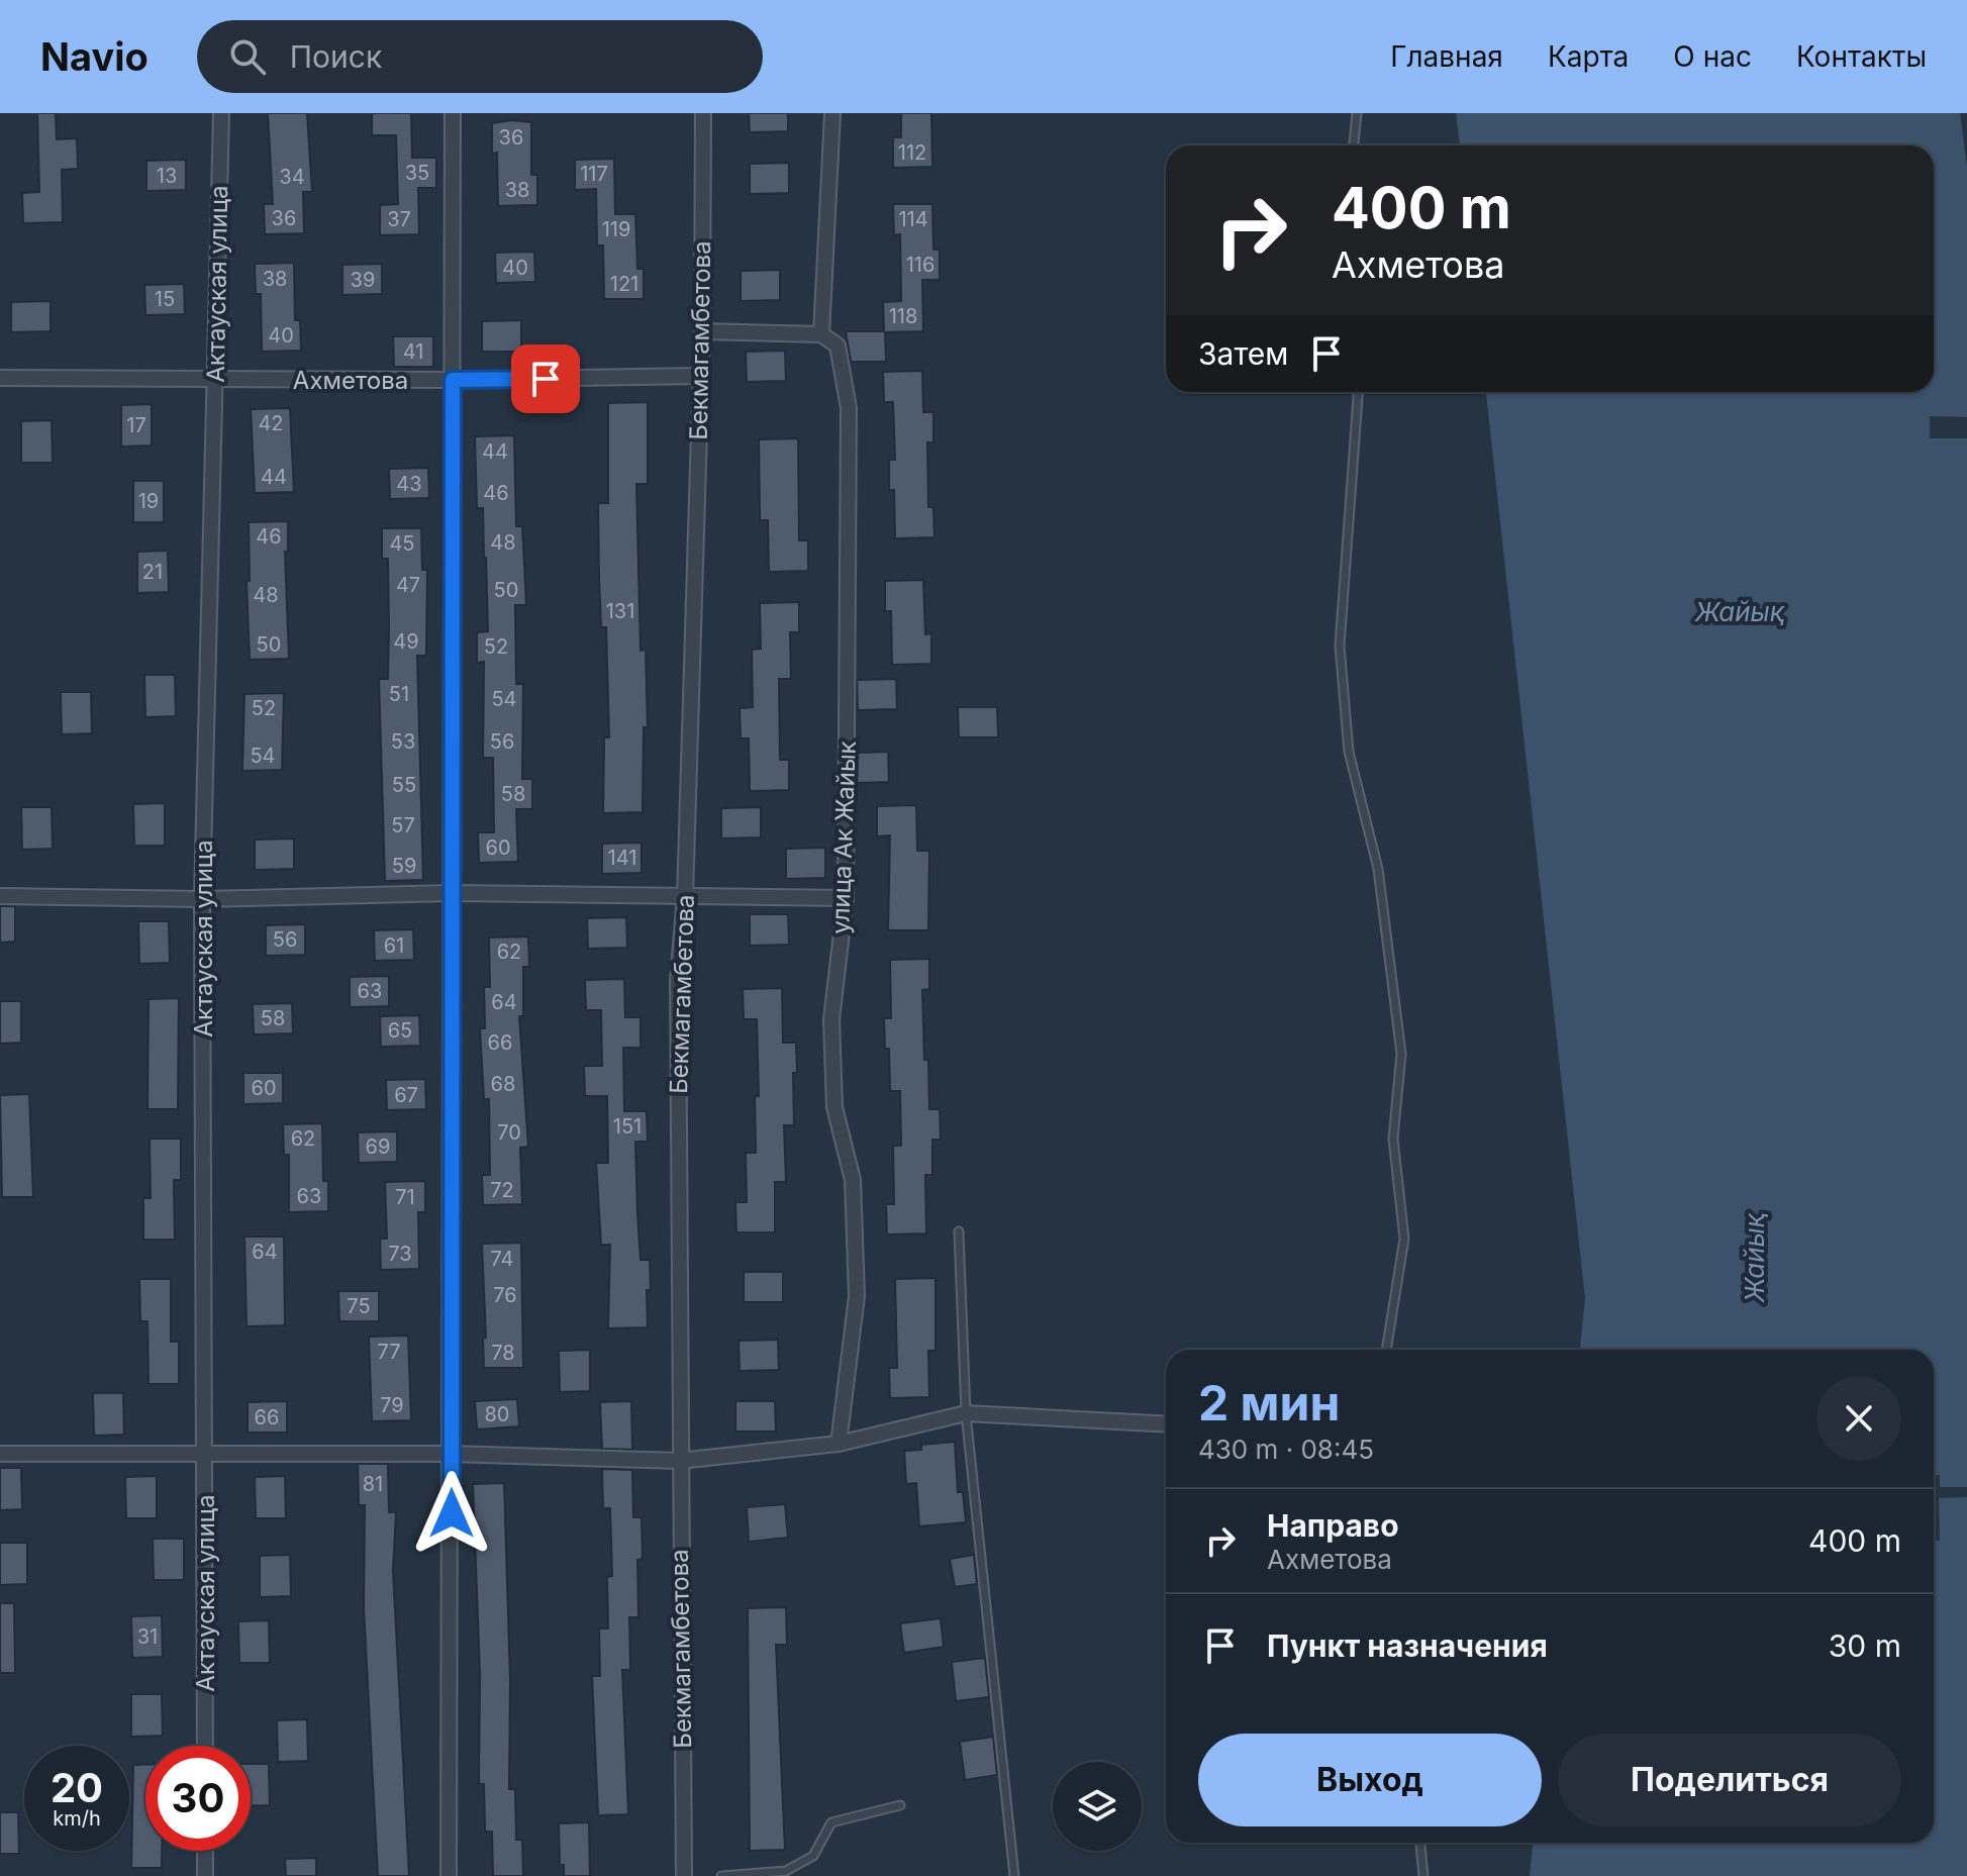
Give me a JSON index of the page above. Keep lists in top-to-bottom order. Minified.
{"streets":{"street":["Актауская улица","Бекмагамбетова","Ахметова","улица Ак Жайык"]},"crossings":[["Актауская улица","Ахметова"],["Бекмагамбетова","Ахметова"]],"water":["Жайық"],"house_numbers":["36","112","35","117","13","34","38","36","37","114","119","116","40","38","39","121","15","118","40","41","42","17","44","44","43","46","19","46","48","45","21","47","50","48","131","49","50","52","51","54","52","53","56","54","55","58","57","60","141","59","56","61","62","63","64","58","65","66","68","60","67","151","70","62","69","72","63","71","64","73","74","76","75","77","78","79","80","66","81","31"],"page":{"header":"Navio","search":"Поиск","nav":["Главная","Карта","О нас","Контакты"],"turn":["400 m","Ахметова"],"then":"Затем","heading":["2 мин","430 m · 08:45"],"list":[{"name":"Направо","note":"Ахметова","value":"400 m"},{"name":"Пункт назначения","value":"30 m"}],"buttons":["Выход","Поделиться"],"speed":"20 km/h","limit":"30"}}
